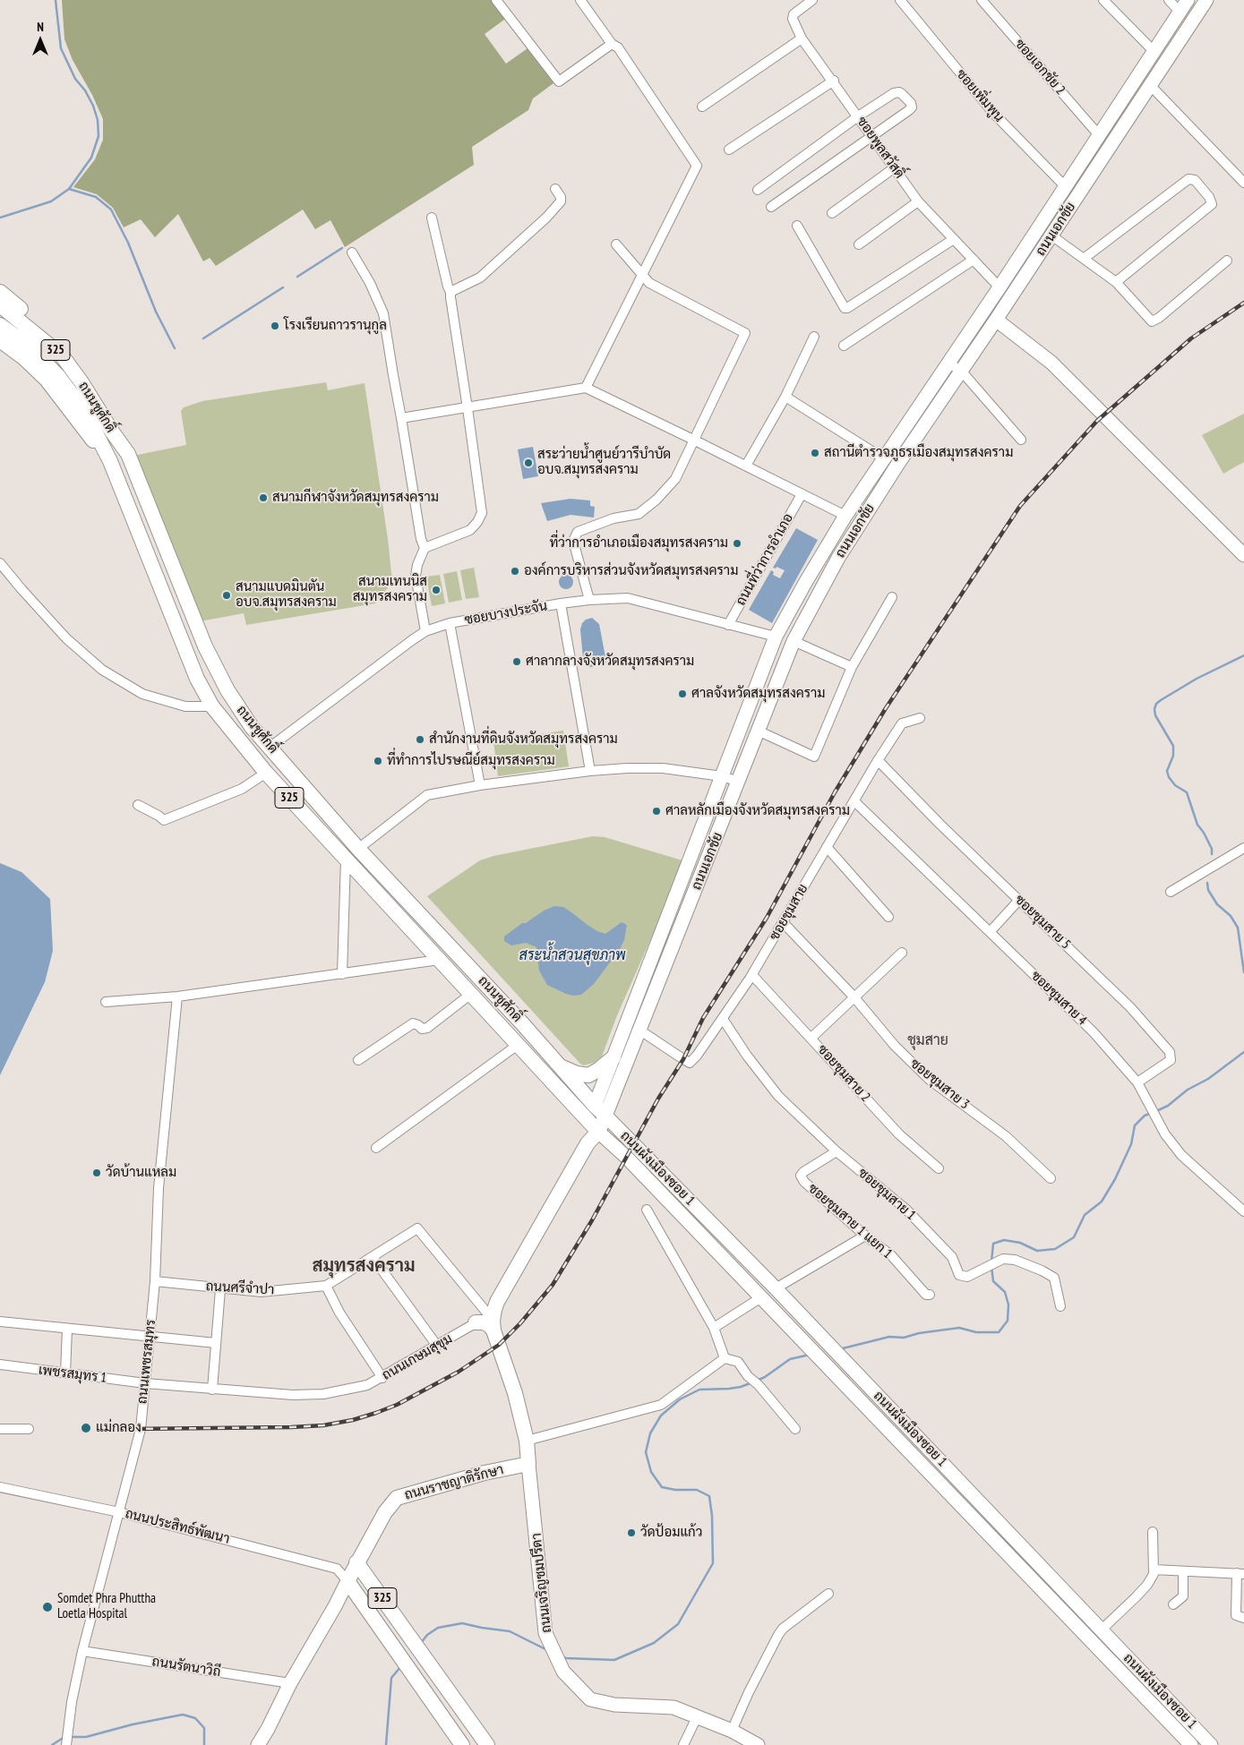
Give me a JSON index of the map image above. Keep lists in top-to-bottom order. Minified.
{"streets":{"main road":["ถนนเอกชัย","325","ถนนชูศักดิ์","ถนนผังเมืองซอย 1","ถนนราชญาติรักษา","ถนนเจริญชมปรีดา"],"street":["ซอยเอกชัย 2","ซอยเพิ่มพูน","ซอยพูลสวัสดิ์","ถนนที่ว่าการอำเภอ","ซอยบางประจัน","ซอยชุมสาย","ซอยชุมสาย 5","ซอยชุมสาย 4","ซอยชุมสาย 2","ซอยชุมสาย 3","ซอยชุมสาย 1","ซอยชุมสาย 1 แยก 1","ถนนศรีจำปา","ถนนเกษมสุขุม","ถนนเพชรสมุทร","เพชรสมุทร 1","ถนนประสิทธ์พัฒนา","ถนนรัตนาวิถี"]},"crossings":[["ซอยเอกชัย 2","ถนนเอกชัย"],["ซอยเพิ่มพูน","ถนนเอกชัย"],["ซอยพูลสวัสดิ์","ถนนเอกชัย"],["ถนนเอกชัย","ถนนชูศักดิ์"],["ถนนเอกชัย","ซอยบางประจัน"],["ถนนเอกชัย","ซอยชุมสาย"],["ถนนเอกชัย","ถนนผังเมืองซอย 1"],["325","ถนนราชญาติรักษา"],["325","ถนนประสิทธ์พัฒนา"],["ถนนชูศักดิ์","ซอยบางประจัน"],["ถนนชูศักดิ์","ถนนผังเมืองซอย 1"],["ถนนที่ว่าการอำเภอ","ซอยบางประจัน"],["ซอยชุมสาย","ซอยชุมสาย 5"],["ซอยชุมสาย","ซอยชุมสาย 4"],["ซอยชุมสาย","ซอยชุมสาย 2"],["ซอยชุมสาย","ซอยชุมสาย 3"],["ซอยชุมสาย","ซอยชุมสาย 1"],["ซอยชุมสาย 5","ซอยชุมสาย 4"],["ซอยชุมสาย 1","ซอยชุมสาย 1 แยก 1"],["ถนนศรีจำปา","ถนนเกษมสุขุม"],["ถนนศรีจำปา","ถนนเพชรสมุทร"],["ถนนเกษมสุขุม","ถนนเพชรสมุทร"],["ถนนเกษมสุขุม","เพชรสมุทร 1"],["ถนนเพชรสมุทร","เพชรสมุทร 1"],["ถนนเพชรสมุทร","ถนนประสิทธ์พัฒนา"],["ถนนเพชรสมุทร","ถนนรัตนาวิถี"],["ถนนราชญาติรักษา","ถนนประสิทธ์พัฒนา"],["ถนนราชญาติรักษา","ถนนเจริญชมปรีดา"],["ถนนราชญาติรักษา","ถนนรัตนาวิถี"]],"districts":["ชุมสาย","สมุทรสงคราม"],"water":["สระน้ำสวนสุขภาพ"],"places":["โรงเรียนถาวรานุกูล","สถานีตำรวจภูธรเมืองสมุทรสงคราม","สระว่ายน้ำศูนย์วารีบำบัด อบจ.สมุทรสงคราม","สนามกีฬาจังหวัดสมุทรสงคราม","ที่ว่าการอำเภอเมืองสมุทรสงคราม","องค์การบริหารส่วนจังหวัดสมุทรสงคราม","สนามเทนนิส สมุทรสงคราม","สนามแบดมินตัน อบจ.สมุทรสงคราม","ศาลากลางจังหวัดสมุทรสงคราม","ศาลจังหวัดสมุทรสงคราม","สำนักงานที่ดินจังหวัดสมุทรสงคราม","ที่ทำการไปรษณีย์สมุทรสงคราม","ศาลหลักเมืองจังหวัดสมุทรสงคราม","วัดบ้านแหลม","แม่กลอง","วัดป้อมแก้ว","Somdet Phra Phuttha Loetla Hospital"],"north":"top"}
